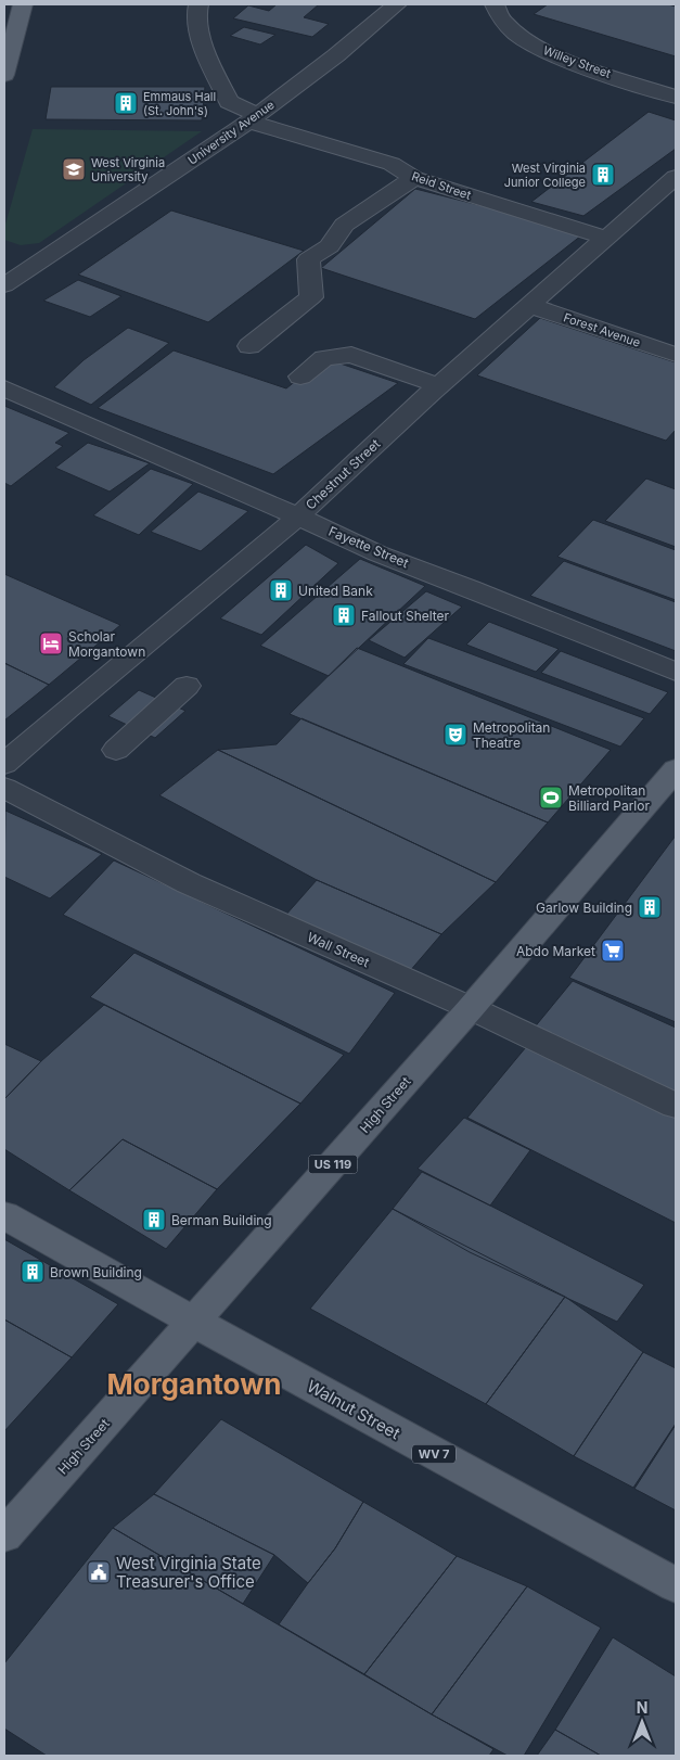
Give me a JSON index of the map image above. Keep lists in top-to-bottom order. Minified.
{"streets":{"main road":["High Street","US 119","Walnut Street","WV 7"],"street":["Willey Street","University Avenue","Reid Street","Forest Avenue","Chestnut Street","Fayette Street","Wall Street"]},"crossings":[["University Avenue","Reid Street"],["Reid Street","Chestnut Street"],["Forest Avenue","Chestnut Street"],["Chestnut Street","Fayette Street"],["Wall Street","High Street"],["High Street","Walnut Street"]],"districts":["Morgantown"],"places":{"building":["Emmaus Hall (St. John's)","West Virginia Junior College","United Bank","Fallout Shelter","Garlow Building","Berman Building","Brown Building"],"school or university":["West Virginia University"],"hotel":["Scholar Morgantown"],"theatre":["Metropolitan Theatre"],"sports":["Metropolitan Billiard Parlor"],"supermarket":["Abdo Market"],"public building":["West Virginia State Treasurer's Office"]},"north":"top"}
